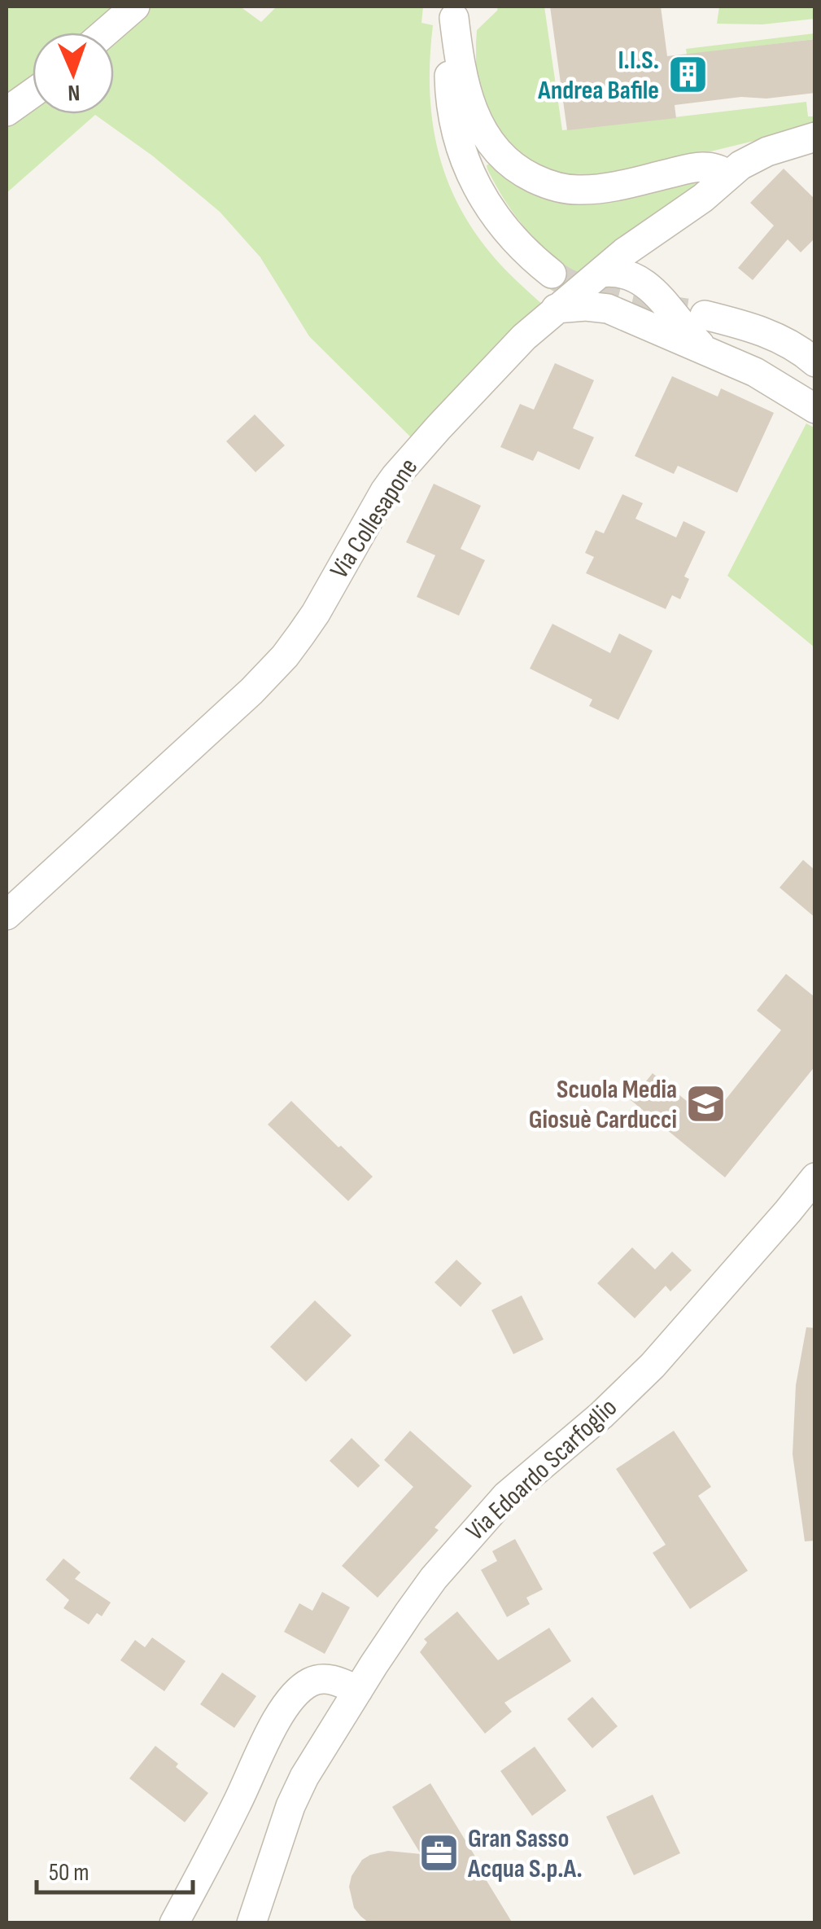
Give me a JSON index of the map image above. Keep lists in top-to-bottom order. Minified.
{"streets":{"street":["Via Collesapone","Via Edoardo Scarfoglio"]},"places":{"building":["I.I.S. Andrea Bafile"],"school or university":["Scuola Media Giosuè Carducci"],"office":["Gran Sasso Acqua S.p.A."]},"scale_bar":"50 m","north":"bottom"}
